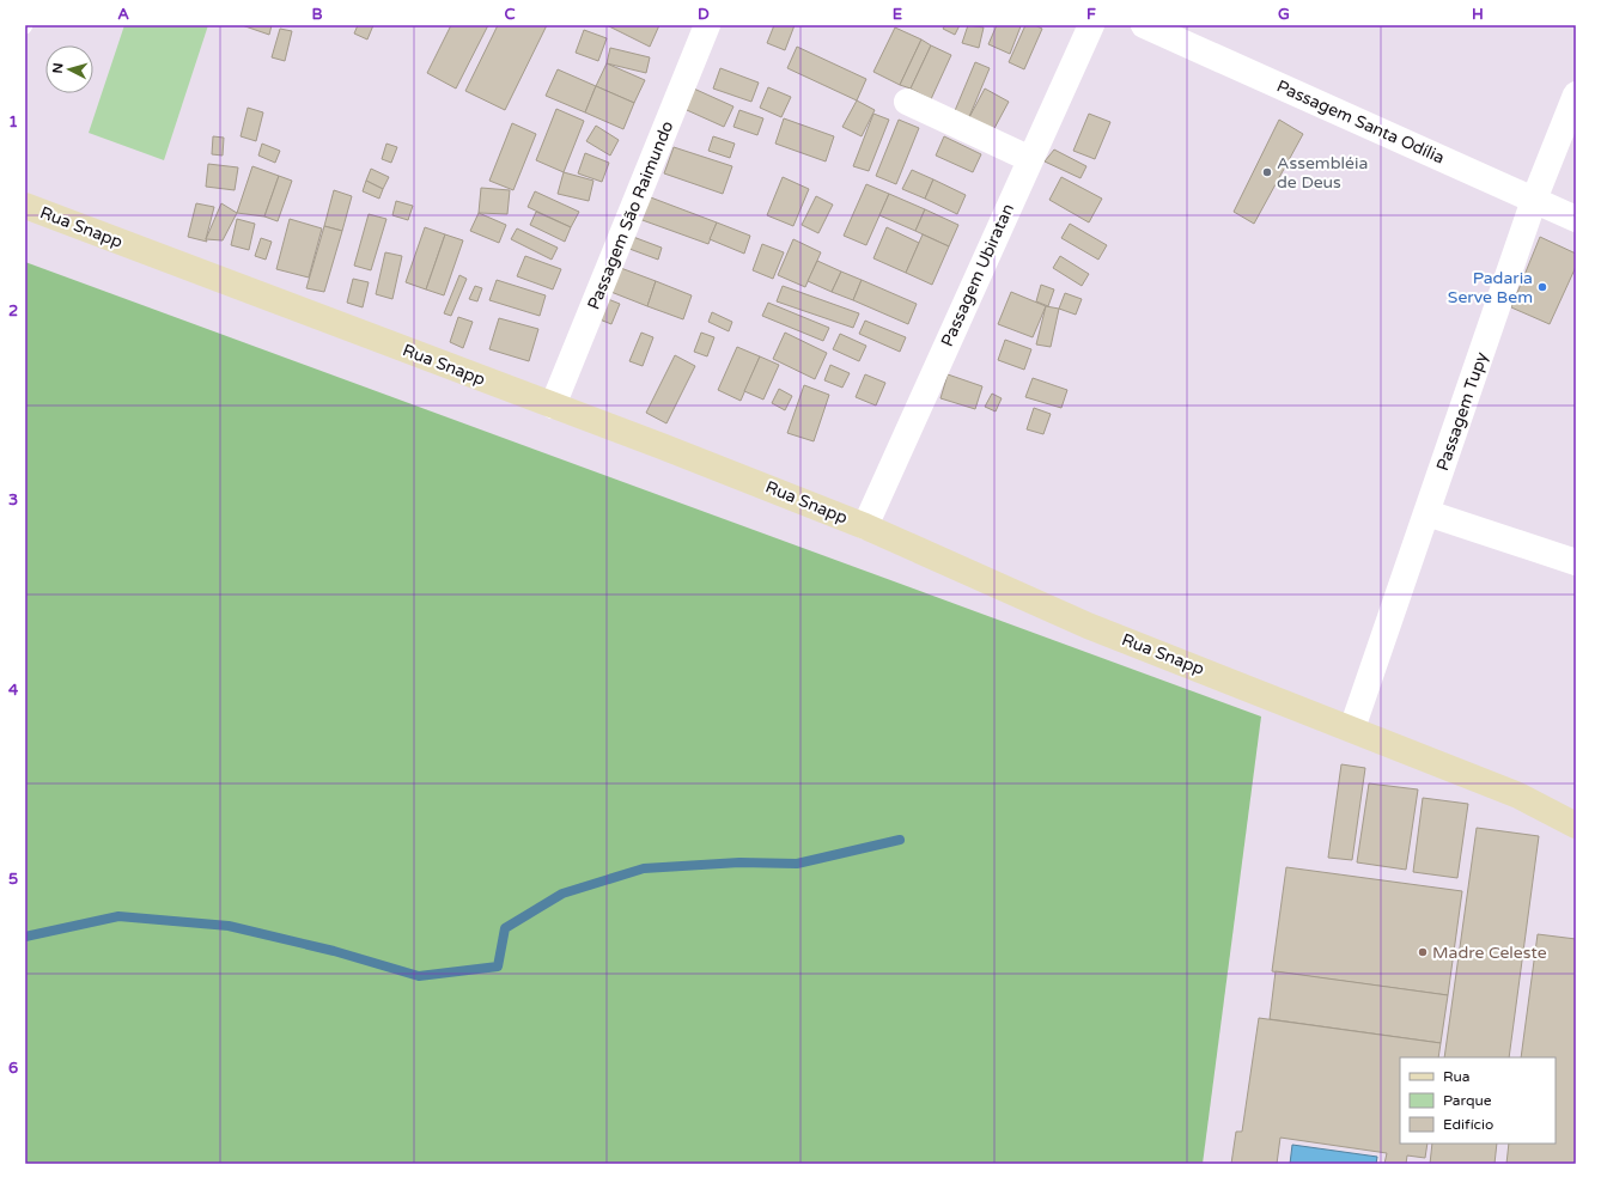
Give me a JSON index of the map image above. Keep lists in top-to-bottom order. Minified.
{"streets":{"main road":["Rua Snapp"],"street":["Passagem Santa Odília","Passagem São Raimundo","Passagem Ubiratan","Passagem Tupy"]},"crossings":[["Passagem Santa Odília","Passagem Tupy"],["Passagem São Raimundo","Rua Snapp"],["Rua Snapp","Passagem Ubiratan"],["Rua Snapp","Passagem Tupy"]],"places":["Assembléia de Deus","Padaria Serve Bem","Madre Celeste"],"legend":["Rua","Parque","Edifício"],"north":"left","grid":{"columns":["A","B","C","D","E","F","G","H"],"rows":["1","2","3","4","5","6"]}}
